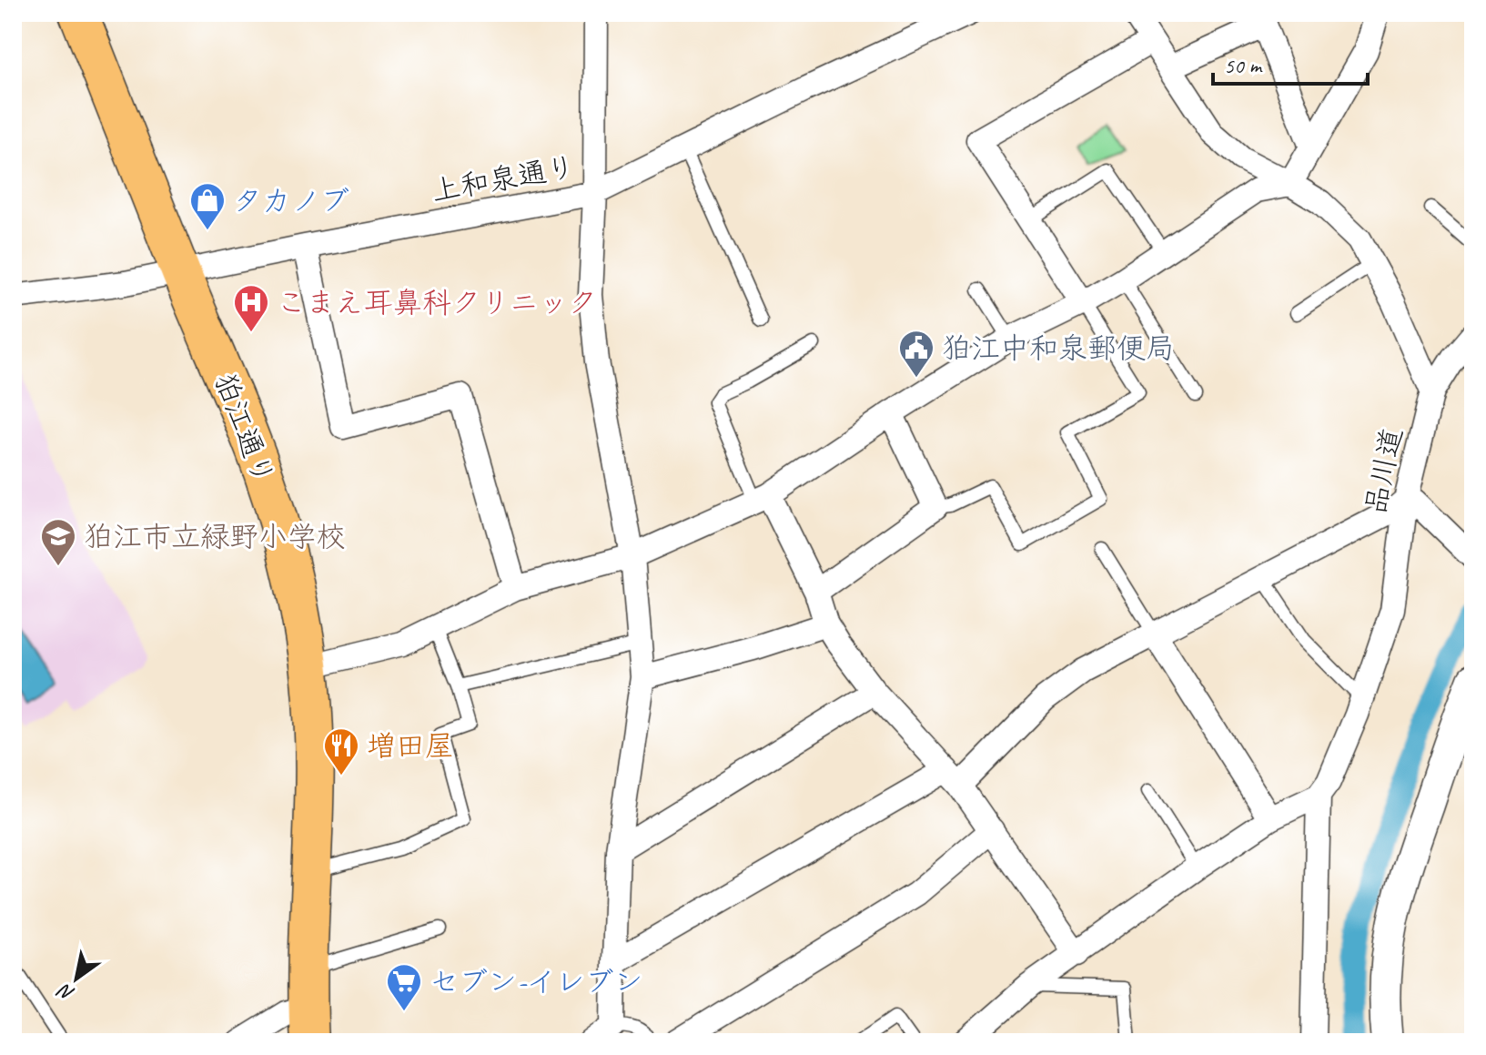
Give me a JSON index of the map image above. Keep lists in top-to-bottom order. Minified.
{"streets":{"main road":["狛江通り"],"street":["上和泉通り","品川道"]},"crossings":[["上和泉通り","狛江通り"]],"places":{"shop":["タカノブ"],"hospital":["こまえ耳鼻科クリニック"],"public building":["狛江中和泉郵便局"],"school or university":["狛江市立緑野小学校"],"restaurant":["増田屋"],"supermarket":["セブン-イレブン"]},"scale_bar":"50 m","north":"bottom left"}
